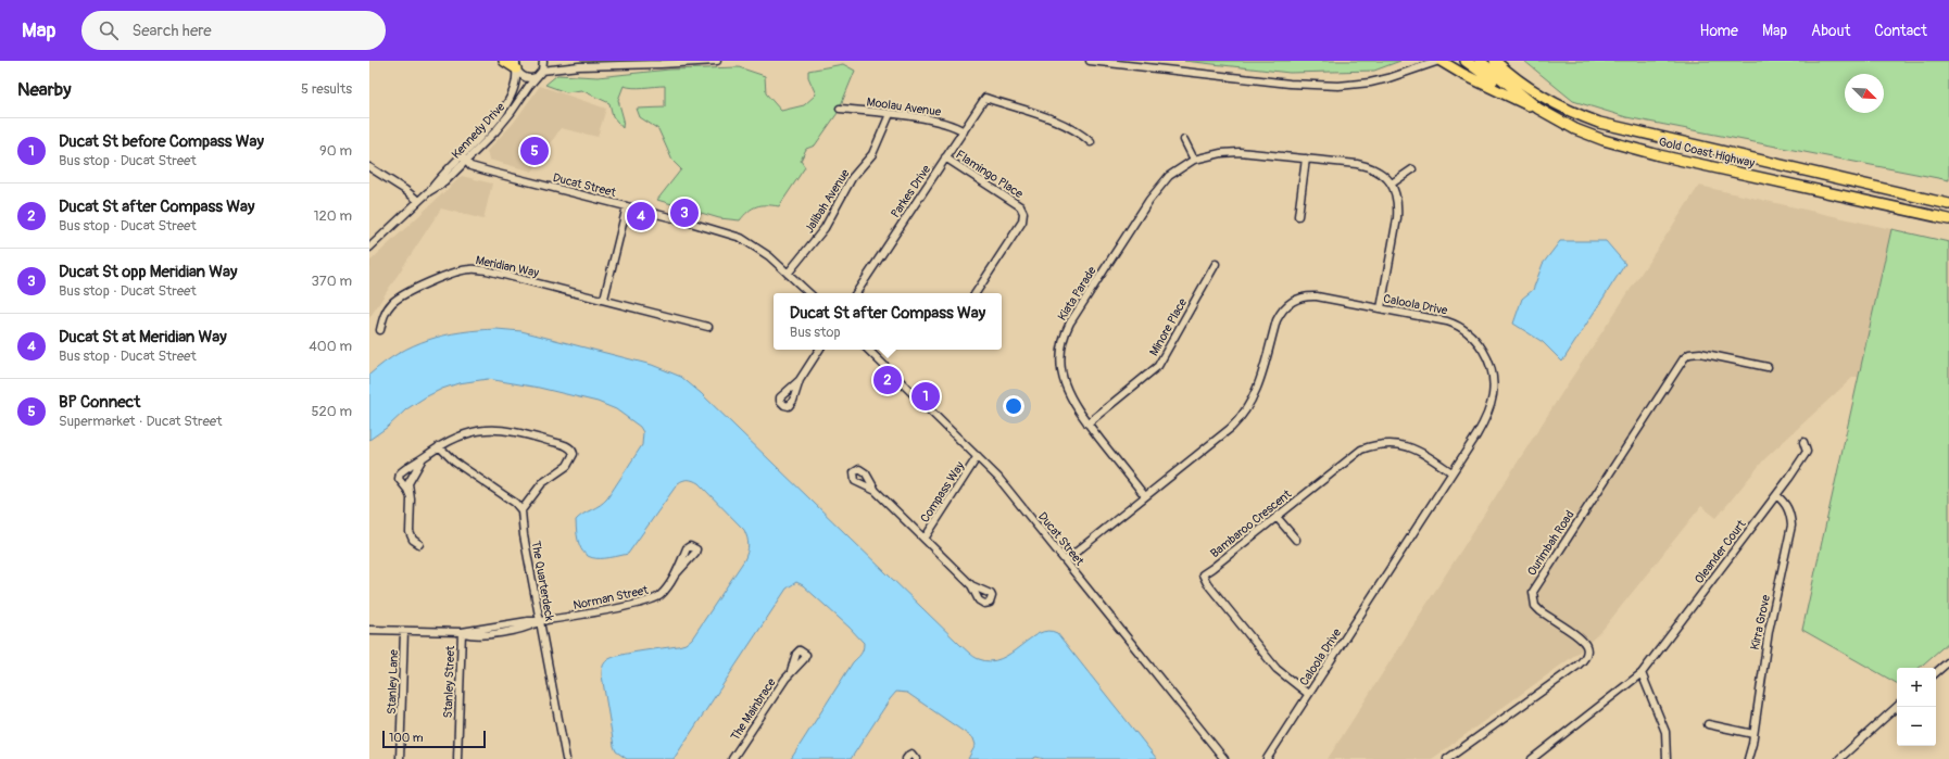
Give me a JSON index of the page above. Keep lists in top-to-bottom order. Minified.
{"streets":{"highway":["Gold Coast Highway"],"street":["Moolau Avenue","Kennedy Drive","Flamingo Place","Ducat Street","Parkes Drive","Jalibah Avenue","Meridian Way","Kiata Parade","Caloola Drive","Minore Place","Compass Way","Bambaroo Crescent","Ourimbah Road","Oleander Court","The Quarterdeck","Norman Street","Kirra Grove","Stanley Lane","Stanley Street","The Mainbrace"]},"crossings":[["Moolau Avenue","Parkes Drive"],["Moolau Avenue","Jalibah Avenue"],["Kennedy Drive","Ducat Street"],["Flamingo Place","Parkes Drive"],["Ducat Street","Jalibah Avenue"],["Ducat Street","Caloola Drive"],["Ducat Street","Compass Way"],["Kiata Parade","Caloola Drive"],["Kiata Parade","Minore Place"],["Caloola Drive","Bambaroo Crescent"],["Oleander Court","Kirra Grove"],["The Quarterdeck","Norman Street"],["Norman Street","Stanley Lane"],["Norman Street","Stanley Street"]],"scale_bar":"100 m","north":"bottom right","page":{"header":"Map","search":"Search here","nav":["Home","Map","About","Contact"],"heading":["Nearby","5 results"],"list":[{"mark":"1","name":"Ducat St before Compass Way","note":"Bus stop · Ducat Street","value":"90 m"},{"mark":"2","name":"Ducat St after Compass Way","note":"Bus stop · Ducat Street","value":"120 m"},{"mark":"3","name":"Ducat St opp Meridian Way","note":"Bus stop · Ducat Street","value":"370 m"},{"mark":"4","name":"Ducat St at Meridian Way","note":"Bus stop · Ducat Street","value":"400 m"},{"mark":"5","name":"BP Connect","note":"Supermarket · Ducat Street","value":"520 m"}],"pins":["5","3","4","2","1"],"popup":["Ducat St after Compass Way","Bus stop"],"map_buttons":["+","−"],"scale":"100 m"}}
